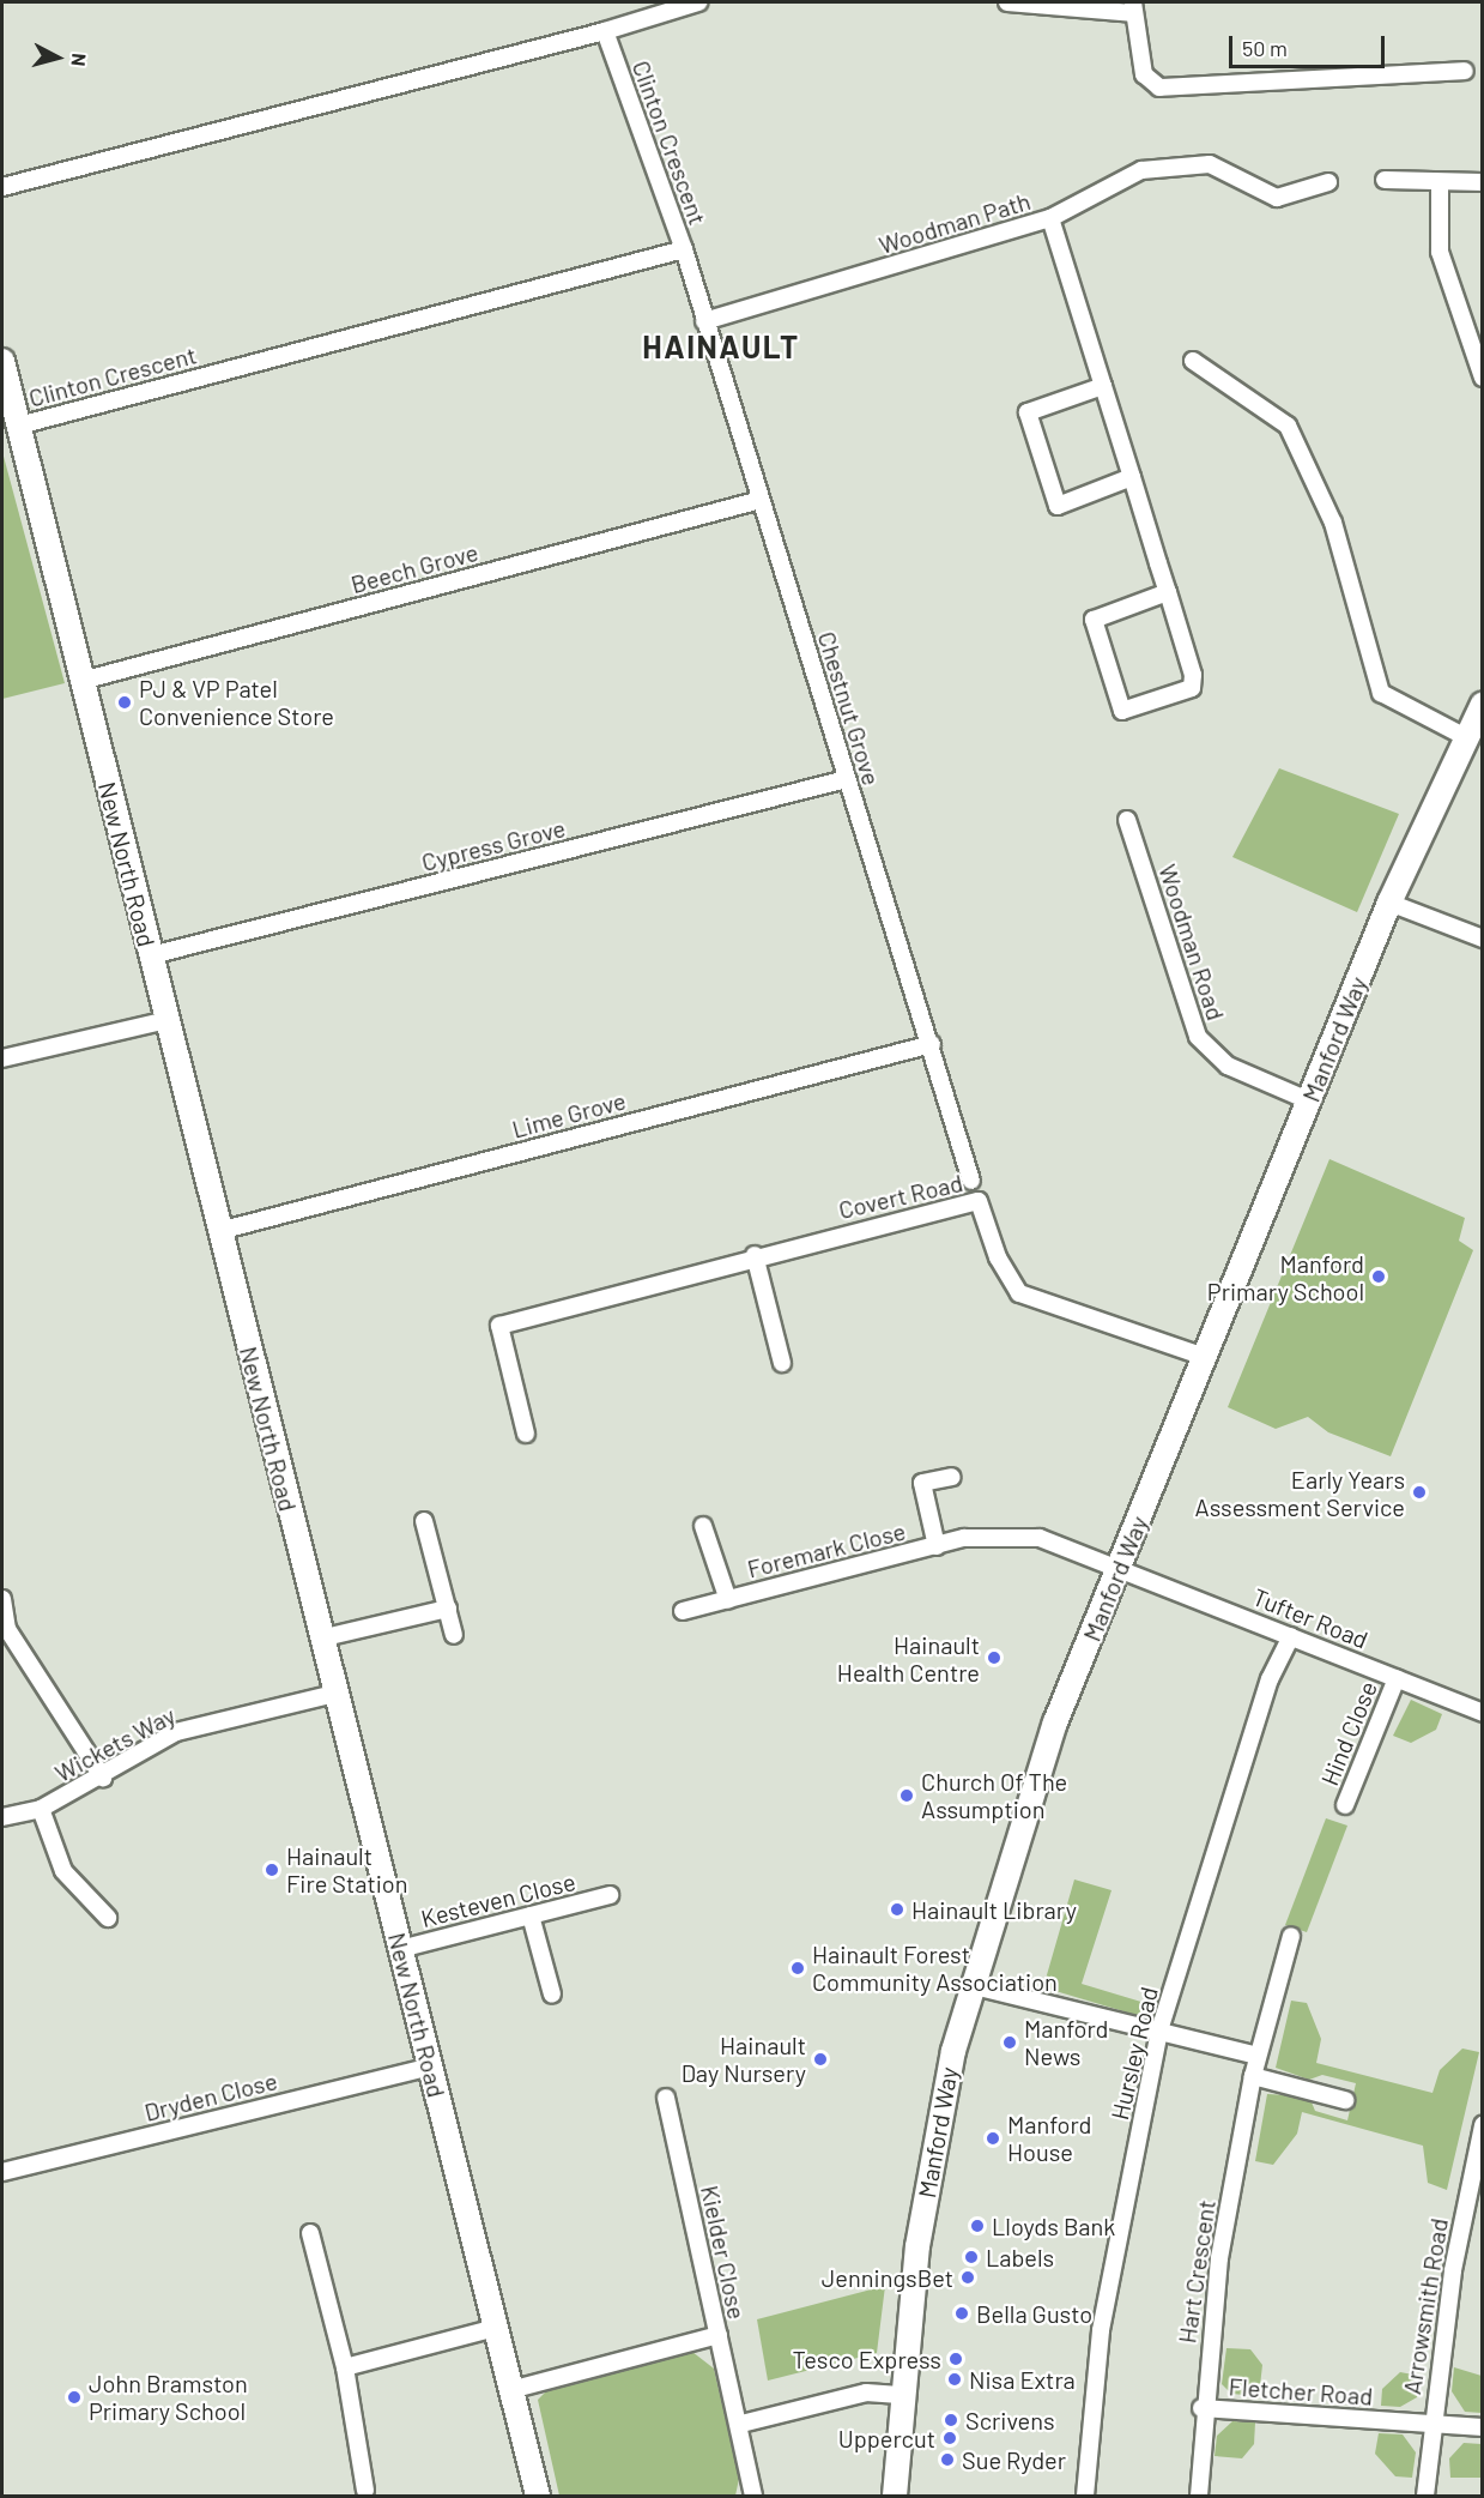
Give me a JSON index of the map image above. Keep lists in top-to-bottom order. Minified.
{"streets":{"street":["Clinton Crescent","Woodman Path","Beech Grove","Chestnut Grove","Cypress Grove","New North Road","Woodman Road","Manford Way","Lime Grove","Covert Road","Foremark Close","Tufter Road","Hind Close","Wickets Way","Kesteven Close","Hursley Road","Dryden Close","Kielder Close","Hart Crescent","Arrowsmith Road","Fletcher Road"]},"crossings":[["Clinton Crescent","Chestnut Grove"],["Clinton Crescent","New North Road"],["Woodman Path","Chestnut Grove"],["Beech Grove","Chestnut Grove"],["Beech Grove","New North Road"],["Chestnut Grove","Cypress Grove"],["Chestnut Grove","Lime Grove"],["Cypress Grove","New North Road"],["New North Road","Lime Grove"],["New North Road","Wickets Way"],["New North Road","Kesteven Close"],["New North Road","Dryden Close"],["New North Road","Kielder Close"],["Woodman Road","Manford Way"],["Manford Way","Covert Road"],["Manford Way","Foremark Close"],["Manford Way","Tufter Road"],["Foremark Close","Tufter Road"],["Tufter Road","Hind Close"],["Tufter Road","Hursley Road"],["Hart Crescent","Fletcher Road"],["Arrowsmith Road","Fletcher Road"]],"districts":["HAINAULT"],"places":["PJ & VP Patel Convenience Store","Manford Primary School","Early Years Assessment Service","Hainault Health Centre","Church Of The Assumption","Hainault Fire Station","Hainault Library","Hainault Forest Community Association","Manford News","Hainault Day Nursery","Manford House","Lloyds Bank","Labels","JenningsBet","Bella Gusto","Tesco Express","Nisa Extra","John Bramston Primary School","Scrivens","Uppercut","Sue Ryder"],"scale_bar":"50 m","north":"right"}
